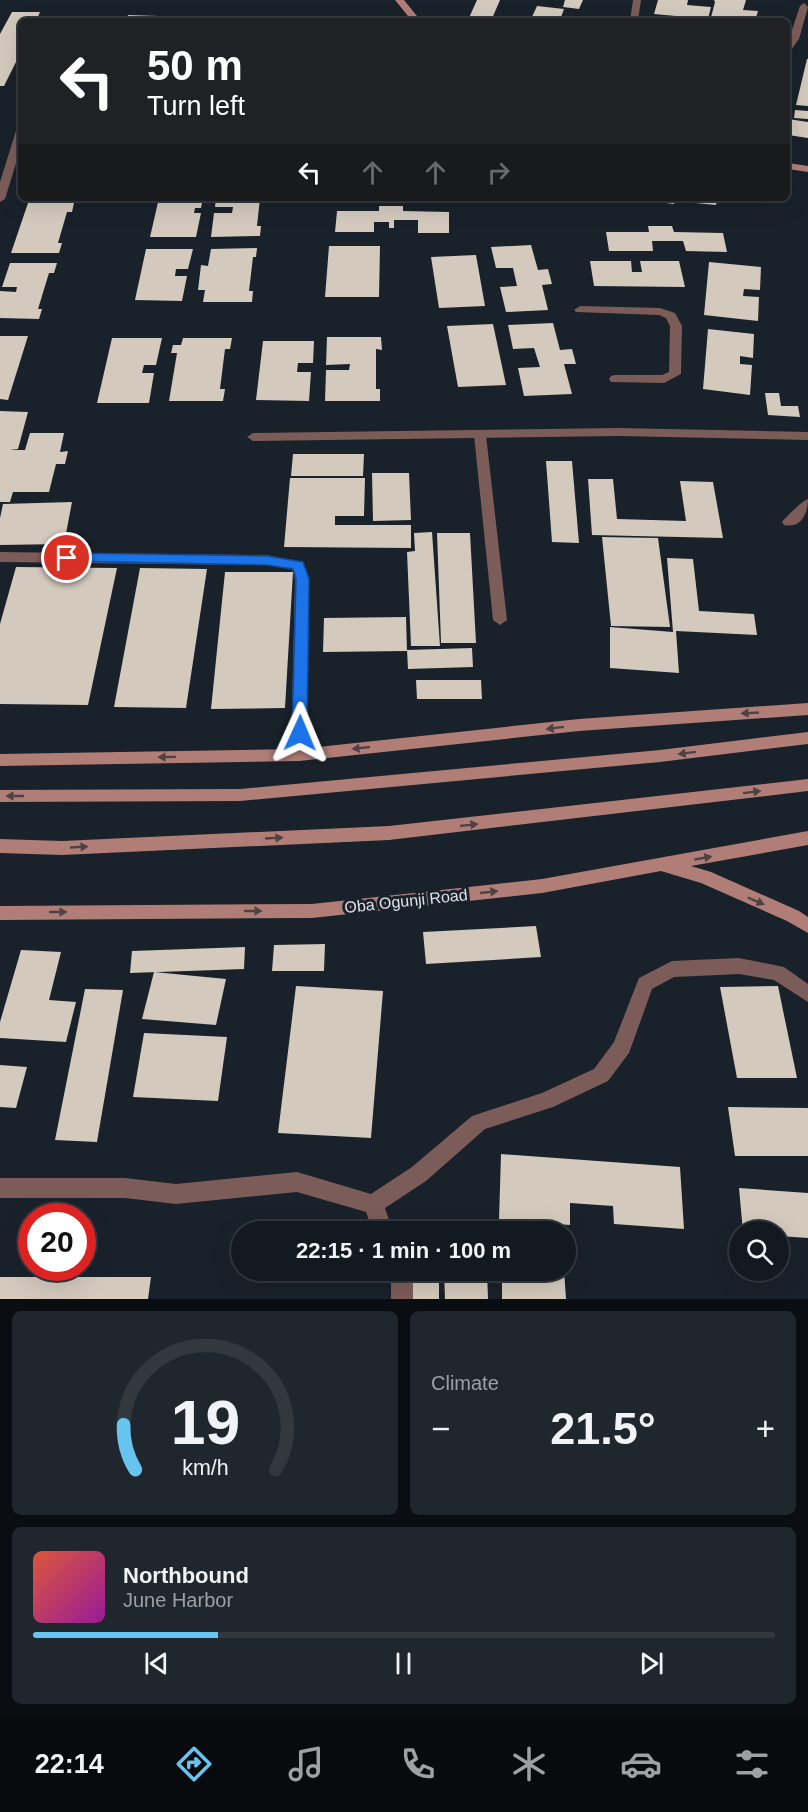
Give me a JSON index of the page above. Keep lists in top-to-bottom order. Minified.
{"streets":{"main road":["Oba Ogunji Road"]},"page":{"turn":["50 m","Turn left"],"limit":"20","trip":"22:15 · 1 min · 100 m","tile":"Climate","heat":["−","21.5°","+"],"song":["Northbound","June Harbor"],"tabs":"22:14","gauge":["19","km/h"]}}
